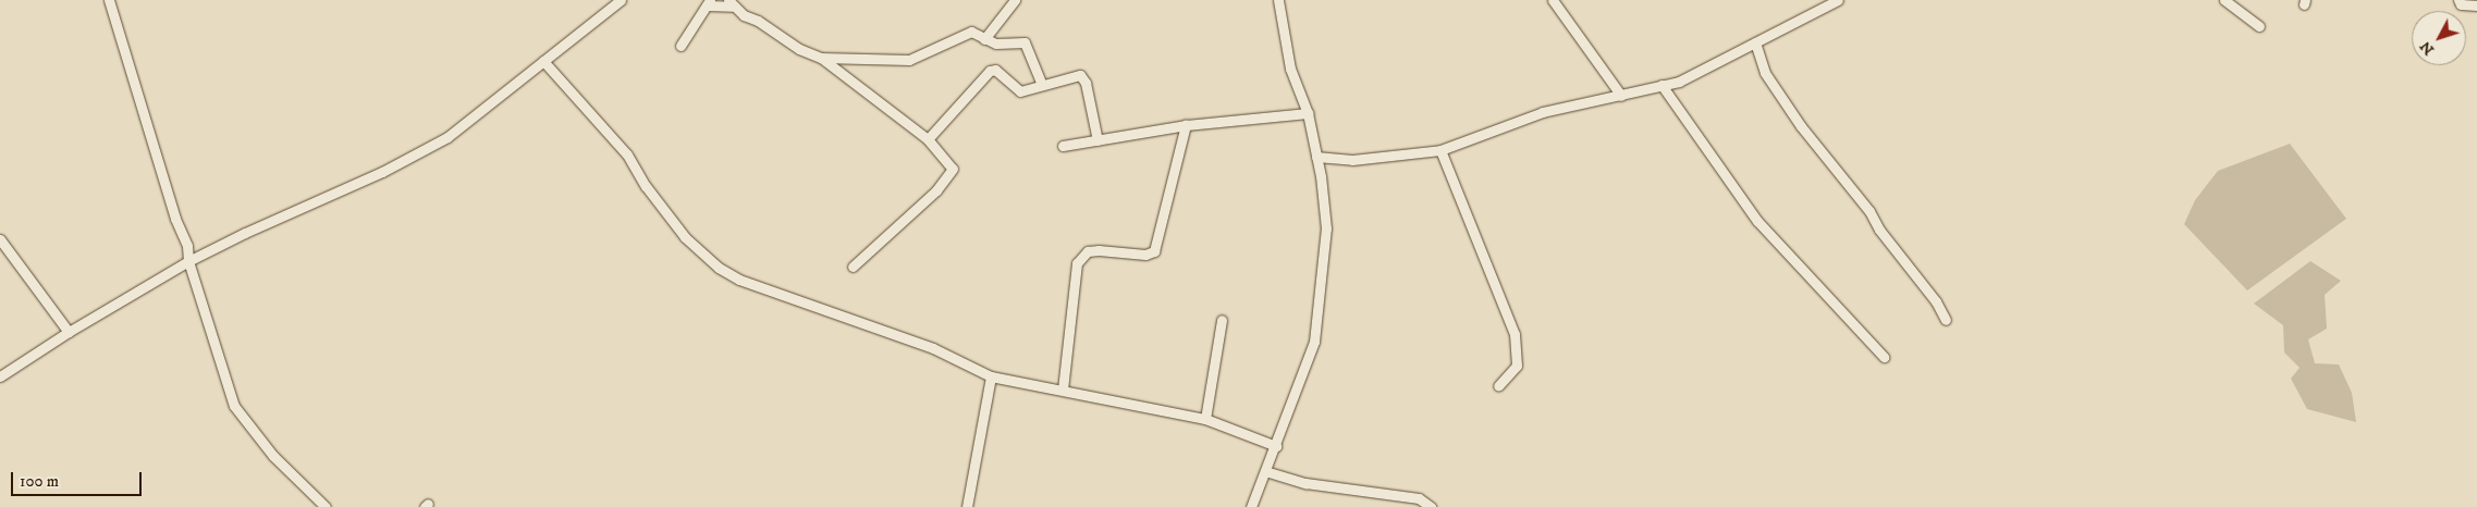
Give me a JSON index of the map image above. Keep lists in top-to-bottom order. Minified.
{"scale_bar":"100 m","north":"bottom left"}
